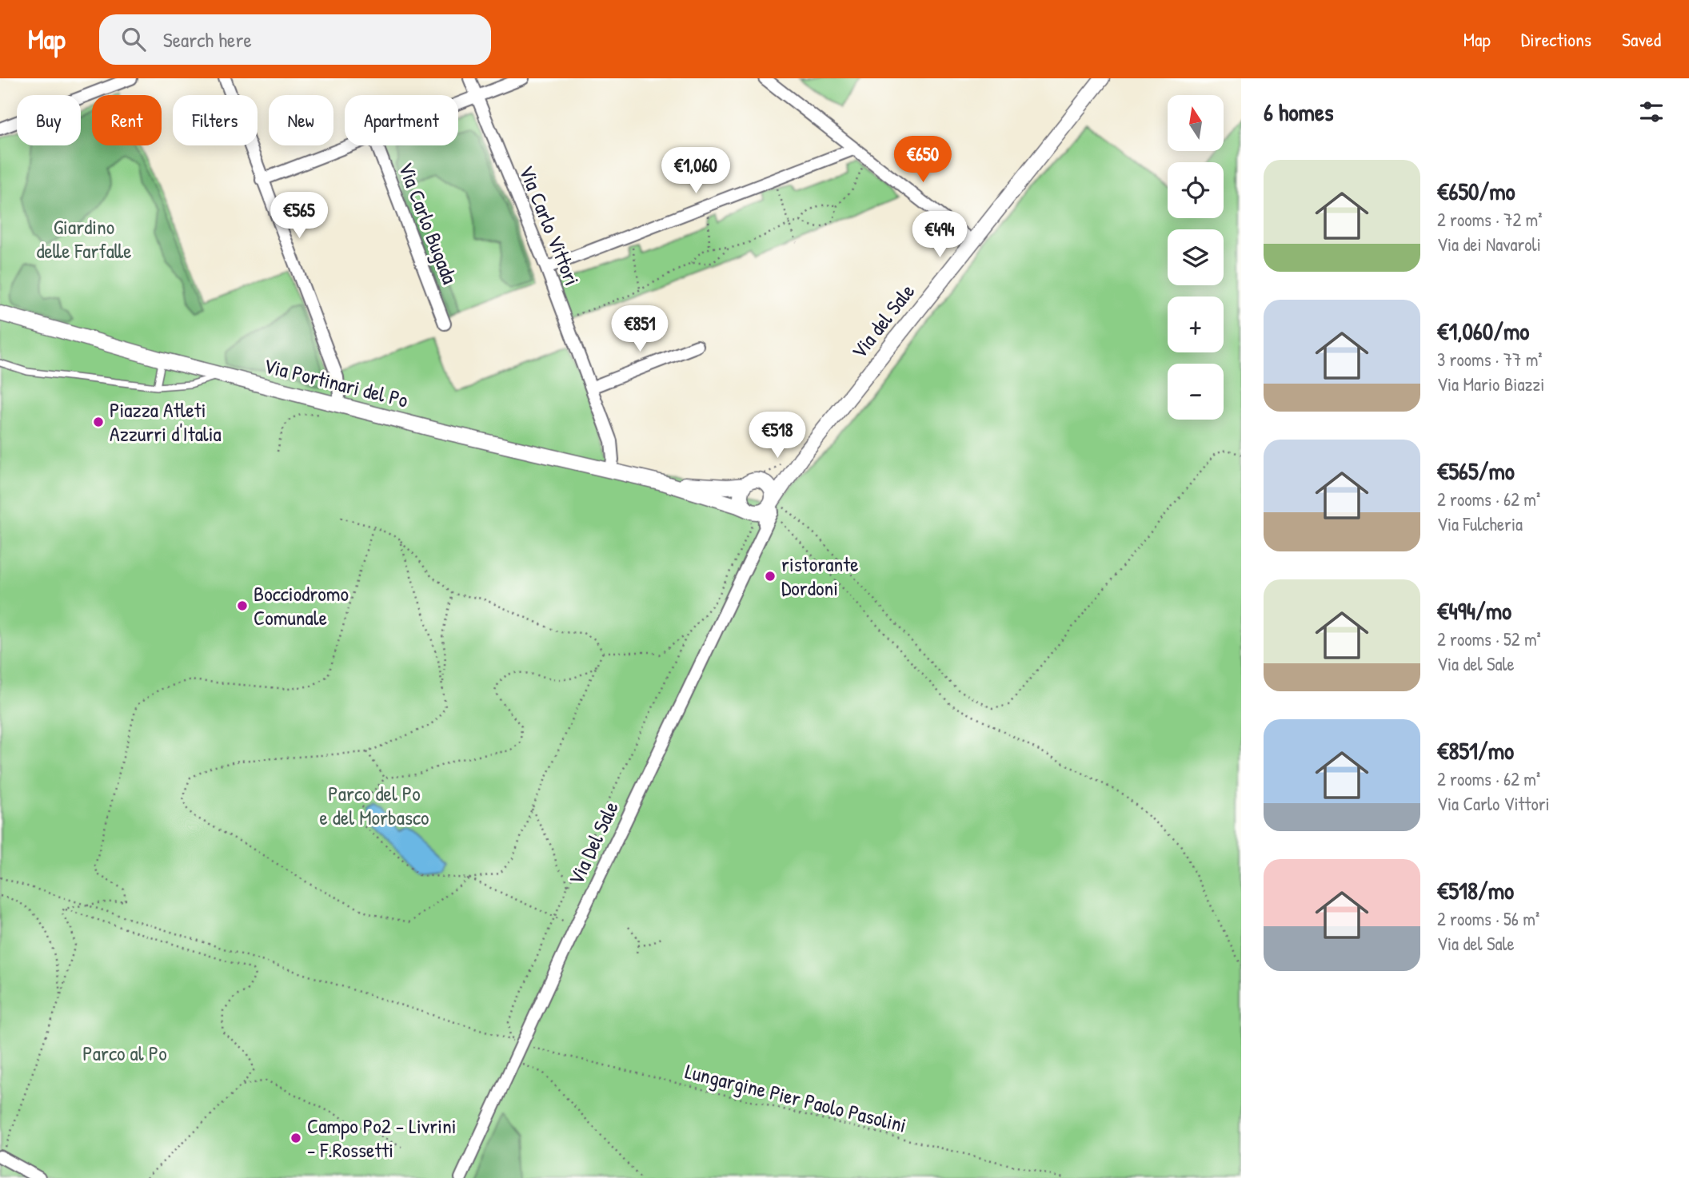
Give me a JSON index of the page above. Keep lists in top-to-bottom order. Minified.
{"streets":{"street":["Via Carlo Bugada","Via Carlo Vittori","Via del Sale","Via Portinari del Po","Via Del Sale"],"path":["Lungargine Pier Paolo Pasolini"]},"crossings":[["Via Carlo Vittori","Via Portinari del Po"],["Via del Sale","Via Portinari del Po"],["Via del Sale","Via Del Sale"],["Via Portinari del Po","Via Del Sale"],["Via Del Sale","Lungargine Pier Paolo Pasolini"]],"parks":["Giardino delle Farfalle","Parco del Po e del Morbasco","Parco al Po"],"places":["Piazza Atleti Azzurri d'Italia","ristorante Dordoni","Bocciodromo Comunale","Campo Po2 - Livrini - F.Rossetti"],"north":"top","page":{"header":"Map","search":"Search here","nav":["Map","Directions","Saved"],"heading":"6 homes","map_buttons":["+","−"],"chip":["Buy","Rent","Filters","New","Apartment"],"price":["€650","€1,060","€565","€494","€851","€518"],"list":[{"name":"€650/mo","note":"2 rooms · 72 m² · Via dei Navaroli"},{"name":"€1,060/mo","note":"3 rooms · 77 m² · Via Mario Biazzi"},{"name":"€565/mo","note":"2 rooms · 62 m² · Via Fulcheria"},{"name":"€494/mo","note":"2 rooms · 52 m² · Via del Sale"},{"name":"€851/mo","note":"2 rooms · 62 m² · Via Carlo Vittori"},{"name":"€518/mo","note":"2 rooms · 56 m² · Via del Sale"}]}}
